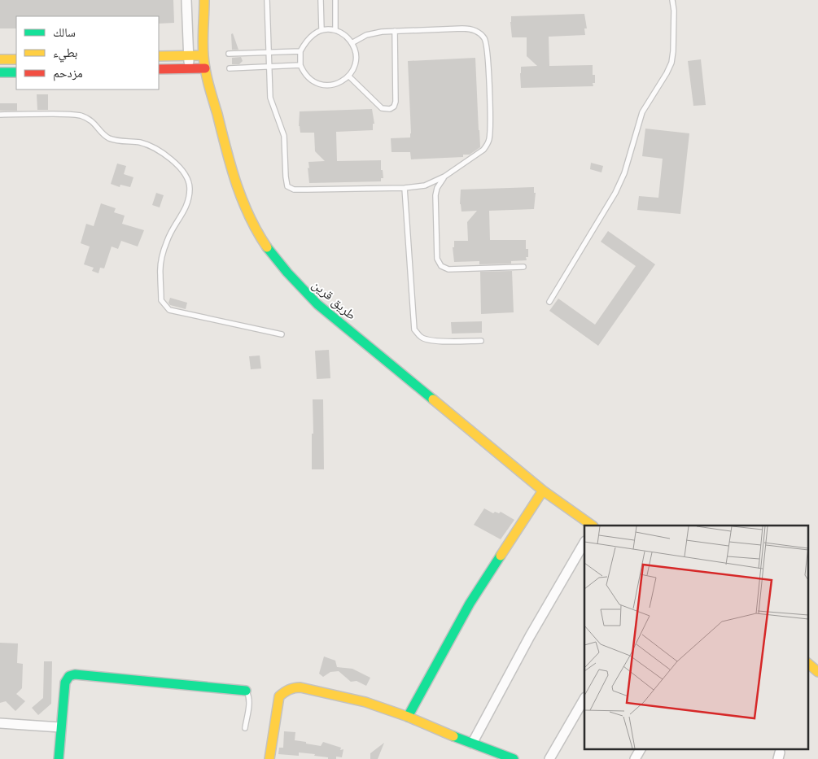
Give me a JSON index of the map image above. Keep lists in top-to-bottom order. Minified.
{"streets":{"street":["طريق قرين"]},"legend":["سالك","بطيء","مزدحم"]}
